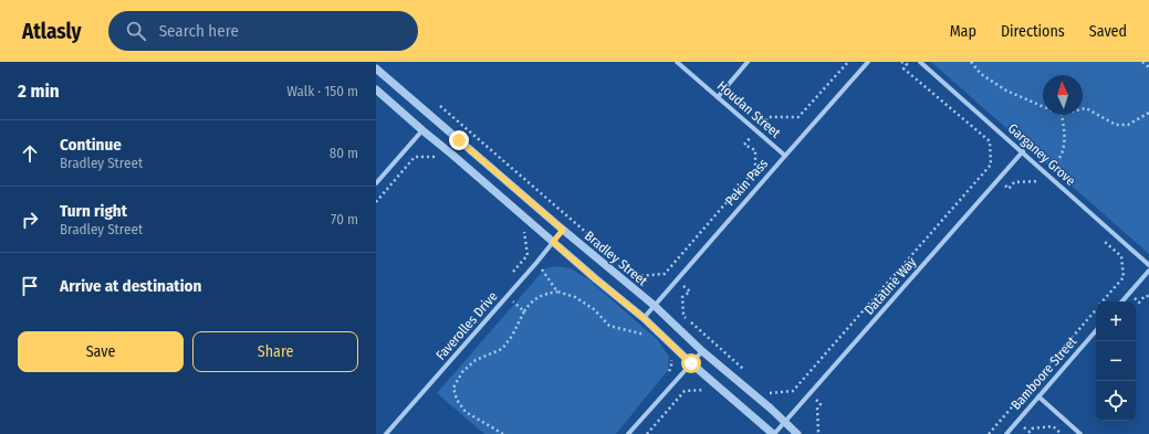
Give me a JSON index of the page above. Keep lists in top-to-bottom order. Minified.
{"streets":{"street":["Houdan Street","Garganey Grove","Pekin Pass","Bradley Street","Datatine Way","Faverolles Drive","Bamboore Street"]},"crossings":[["Houdan Street","Pekin Pass"],["Garganey Grove","Datatine Way"],["Pekin Pass","Bradley Street"],["Bradley Street","Datatine Way"],["Bradley Street","Faverolles Drive"]],"north":"top","page":{"header":"Atlasly","search":"Search here","nav":["Map","Directions","Saved"],"heading":["2 min","Walk · 150 m"],"list":[["Continue","Bradley Street","80 m"],["Turn right","Bradley Street","70 m"],"Arrive at destination"],"map_buttons":["+","−"],"buttons":["Save","Share"]}}
